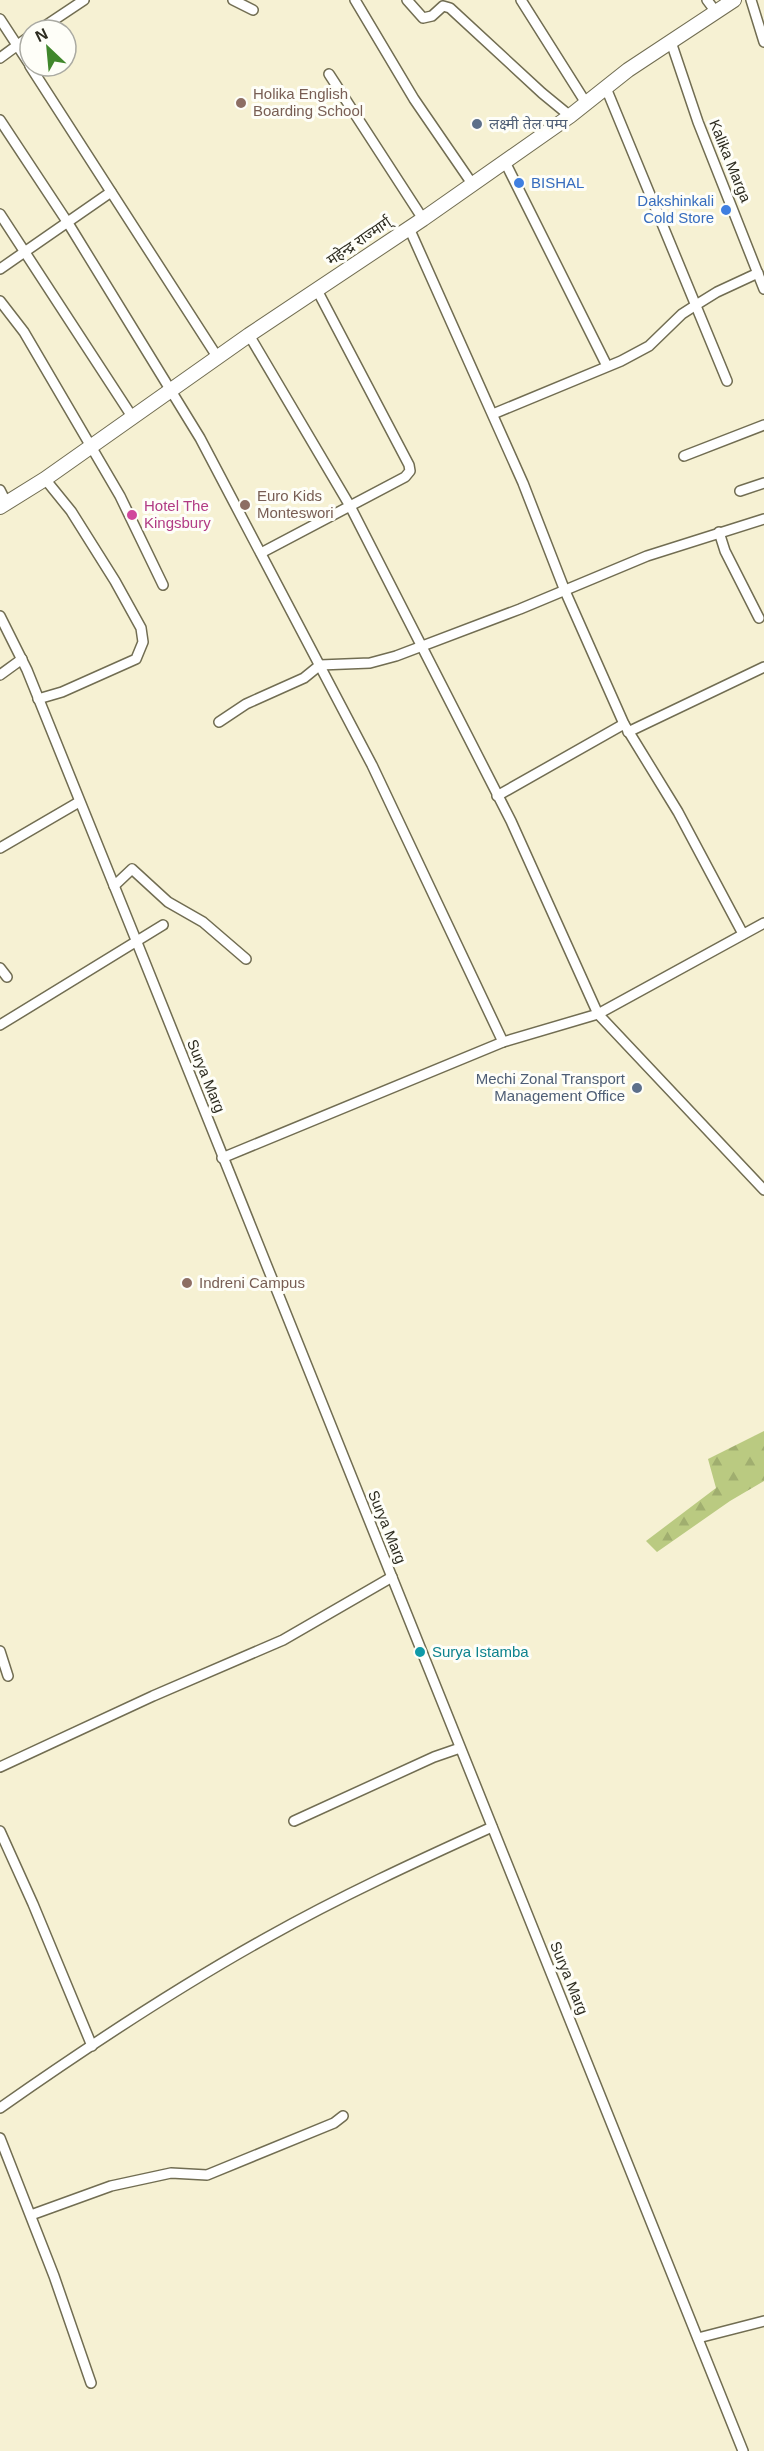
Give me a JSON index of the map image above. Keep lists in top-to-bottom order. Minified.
{"streets":{"highway":["महेन्द्र राज्मार्ग्"],"street":["Kalika Marga","Surya Marg"]},"crossings":[["Kalika Marga","महेन्द्र राज्मार्ग्"]],"places":["Holika English Boarding School","लक्ष्मी तेल पम्प","BISHAL","Dakshinkali Cold Store","Euro Kids Monteswori","Hotel The Kingsbury","Mechi Zonal Transport Management Office","Indreni Campus","Surya Istamba"],"north":"top left"}
